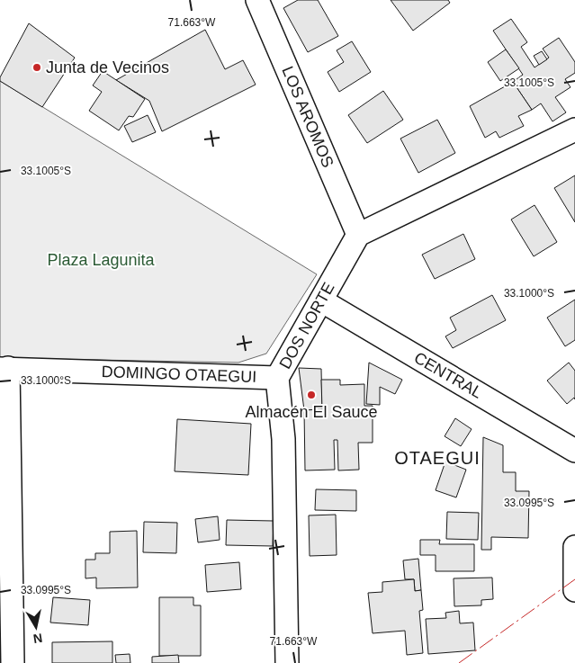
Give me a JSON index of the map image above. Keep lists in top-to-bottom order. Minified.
{"streets":{"street":["LOS AROMOS","DOS NORTE","DOMINGO OTAEGUI","CENTRAL"]},"crossings":[["LOS AROMOS","DOS NORTE"],["DOS NORTE","DOMINGO OTAEGUI"],["DOS NORTE","CENTRAL"]],"districts":["OTAEGUI"],"parks":["Plaza Lagunita"],"places":["Junta de Vecinos","Almacén El Sauce"],"north":"bottom","coordinates":["71.663°W","33.1005°S","33.1000°S","33.0995°S"]}
